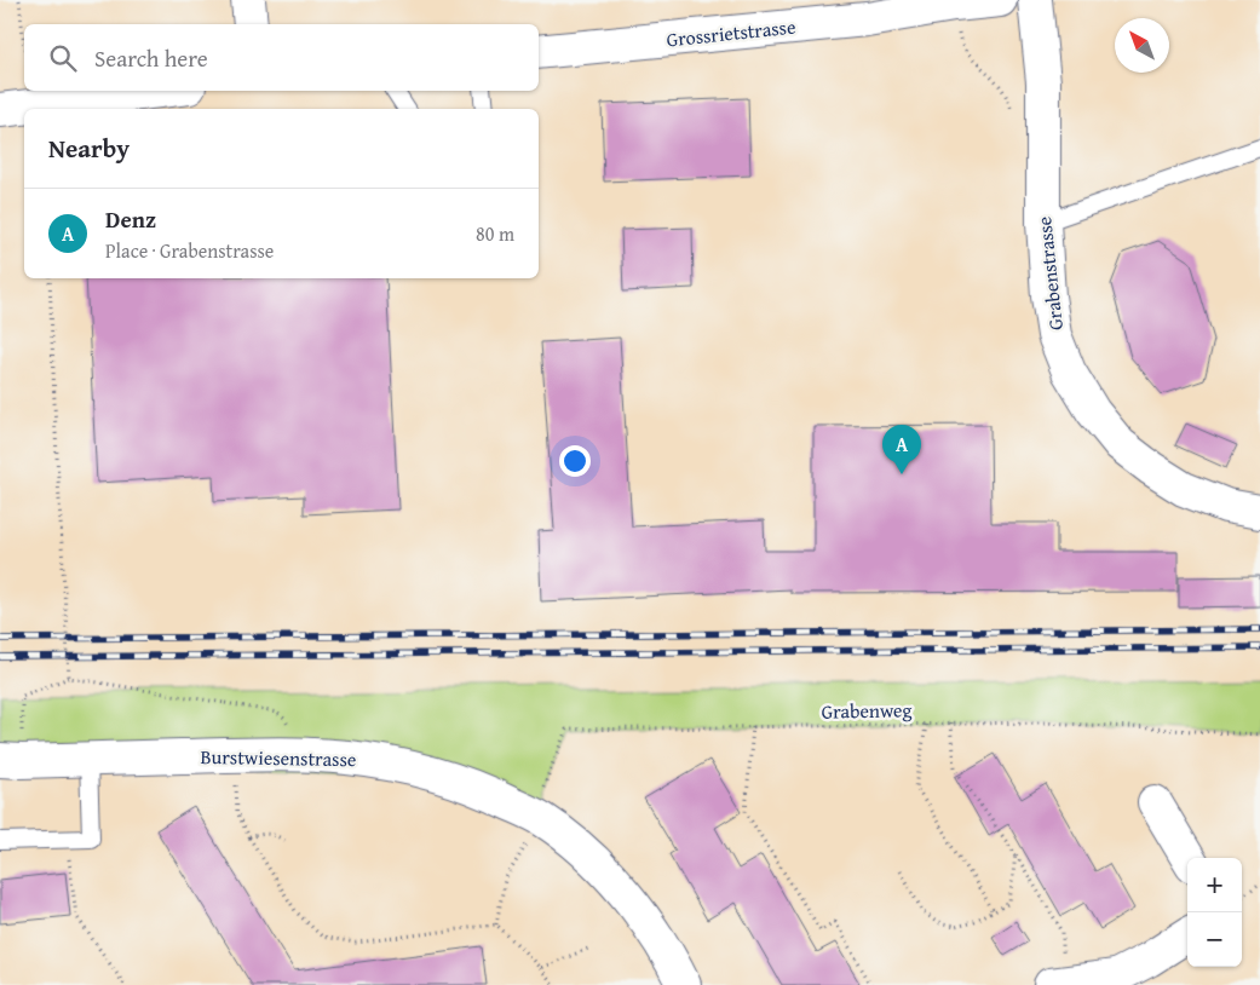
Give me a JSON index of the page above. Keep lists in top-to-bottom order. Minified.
{"streets":{"street":["Grossrietstrasse","Grabenstrasse","Burstwiesenstrasse"],"path":["Grabenweg"]},"crossings":[["Grabenweg","Burstwiesenstrasse"]],"north":"top left","page":{"search":"Search here","heading":"Nearby","list":[{"mark":"A","name":"Denz","note":"Place · Grabenstrasse","value":"80 m"}],"pins":"A","map_buttons":["+","−"]}}
